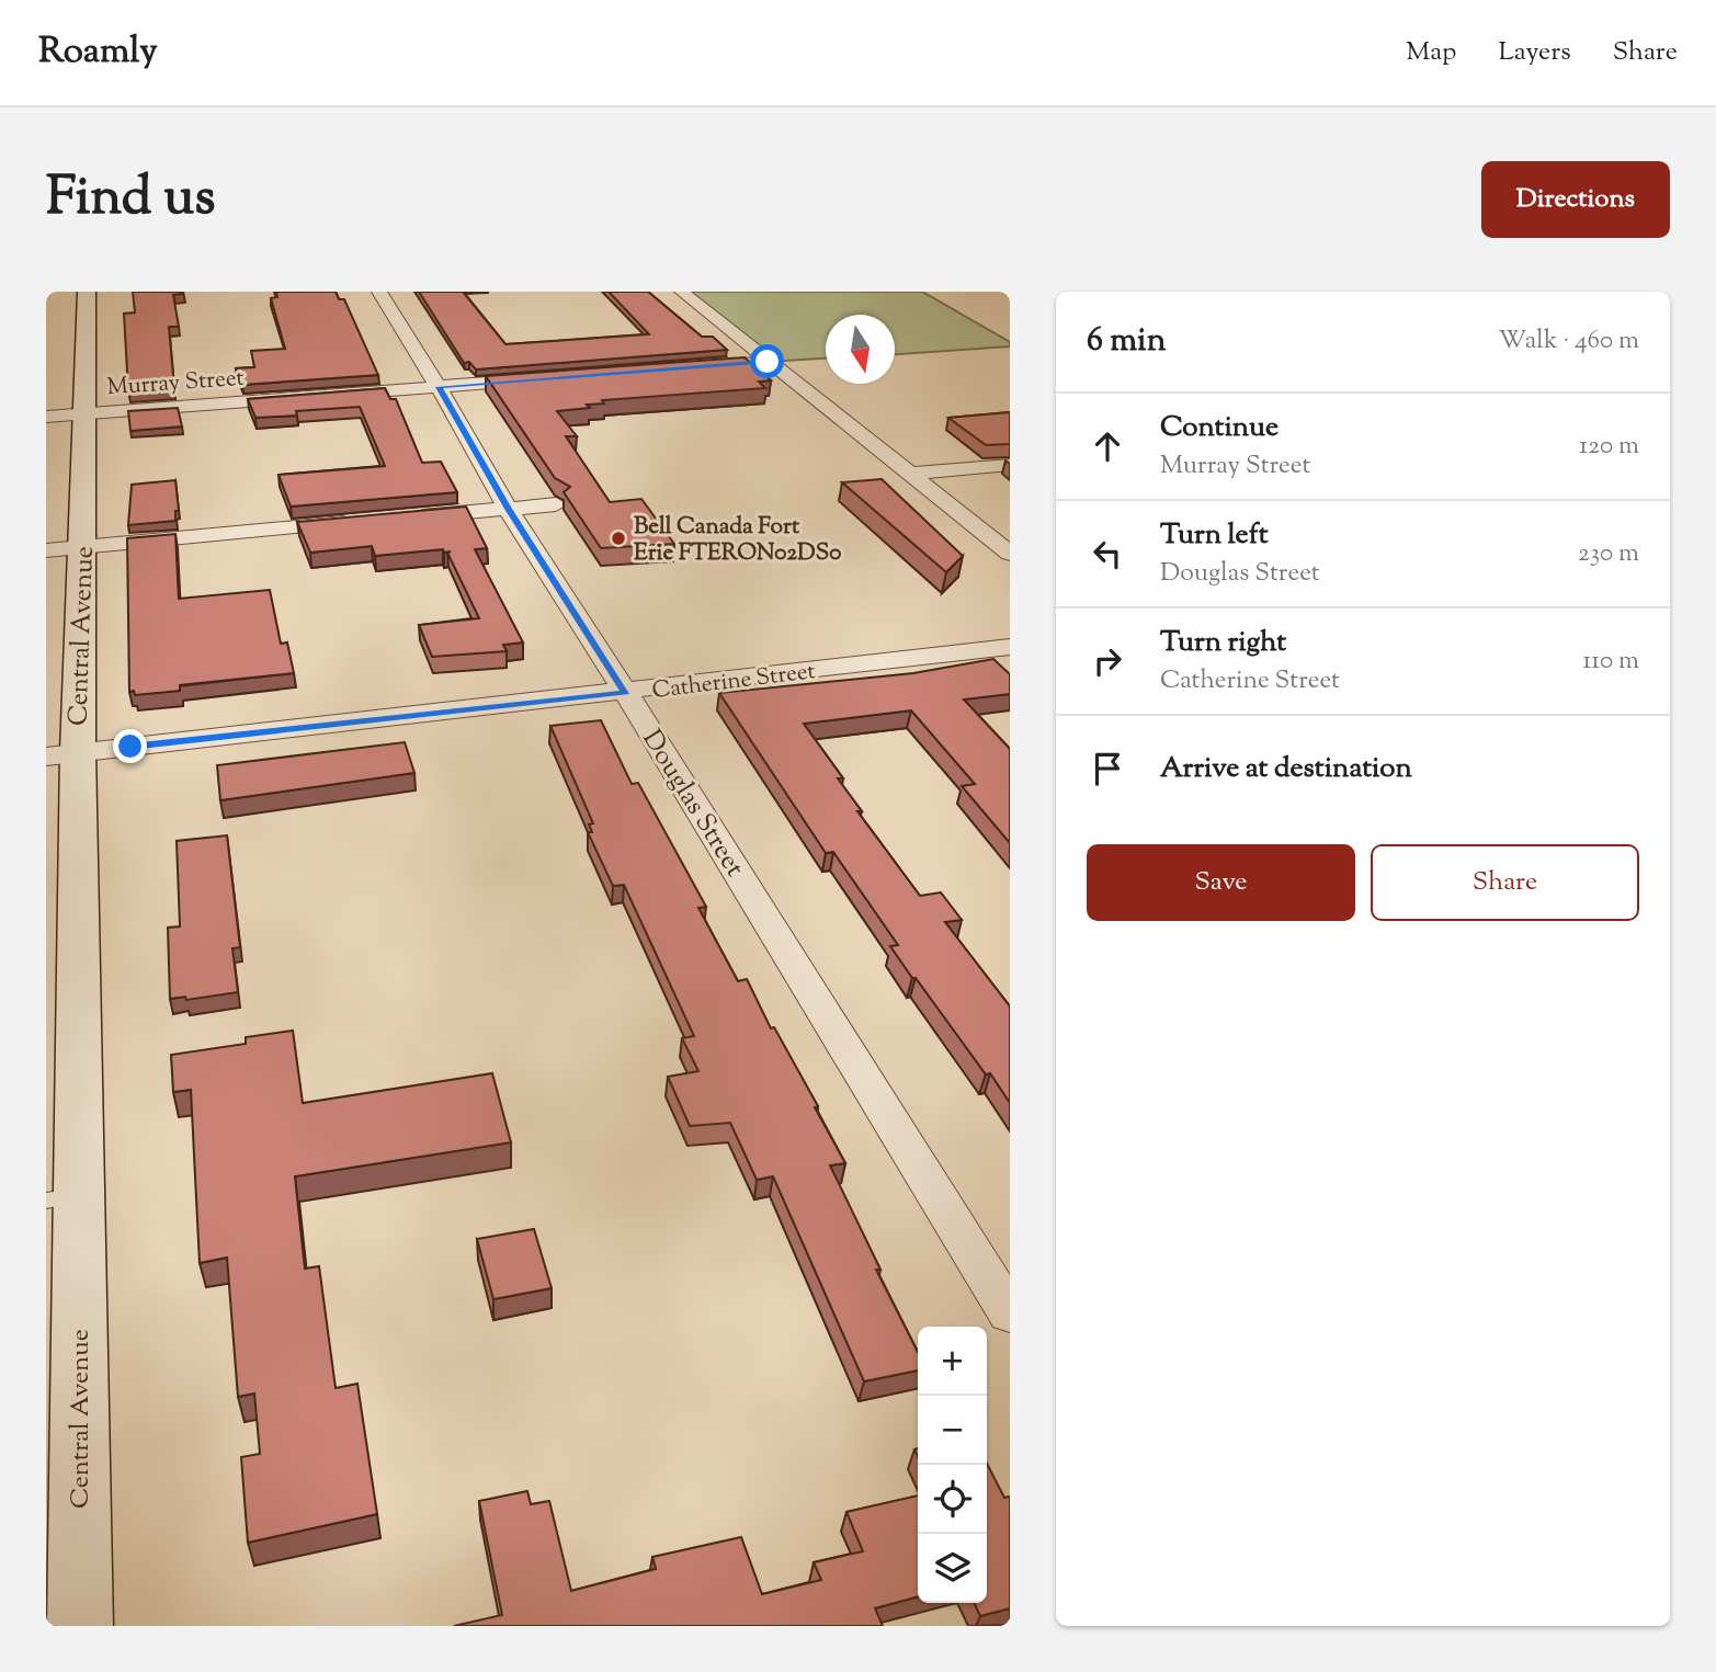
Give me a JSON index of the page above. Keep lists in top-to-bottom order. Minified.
{"streets":{"main road":["Central Avenue"],"street":["Murray Street","Catherine Street","Douglas Street"]},"crossings":[["Murray Street","Central Avenue"],["Murray Street","Douglas Street"],["Central Avenue","Catherine Street"],["Catherine Street","Douglas Street"]],"places":["Bell Canada Fort Erie FTERON02DS0"],"north":"bottom","page":{"header":"Roamly","nav":["Map","Layers","Share"],"title":"Find us","buttons":["Directions",["Save","Share"]],"heading":["6 min","Walk · 460 m"],"list":[["Continue","Murray Street","120 m"],["Turn left","Douglas Street","230 m"],["Turn right","Catherine Street","110 m"],"Arrive at destination"],"map_buttons":["+","−"]}}
